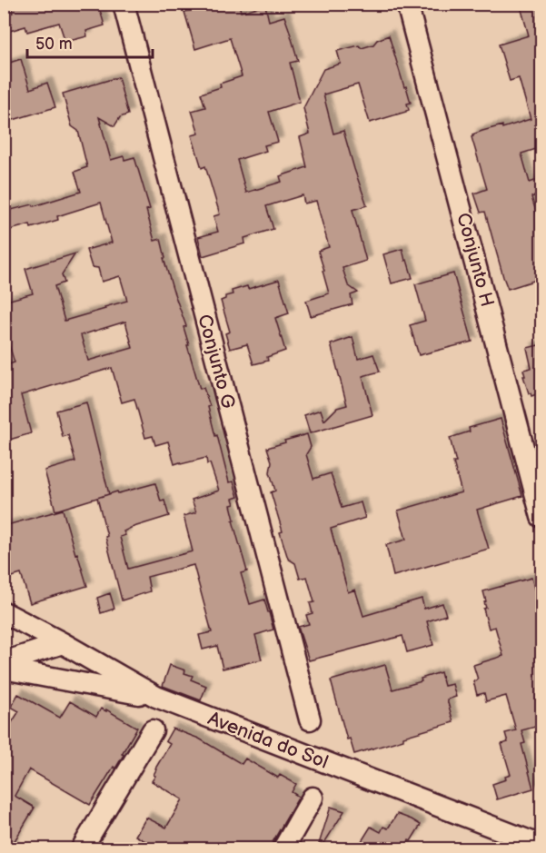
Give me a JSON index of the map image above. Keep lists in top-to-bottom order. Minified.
{"streets":{"street":["Conjunto H","Conjunto G","Avenida do Sol"]},"scale_bar":"50 m"}
